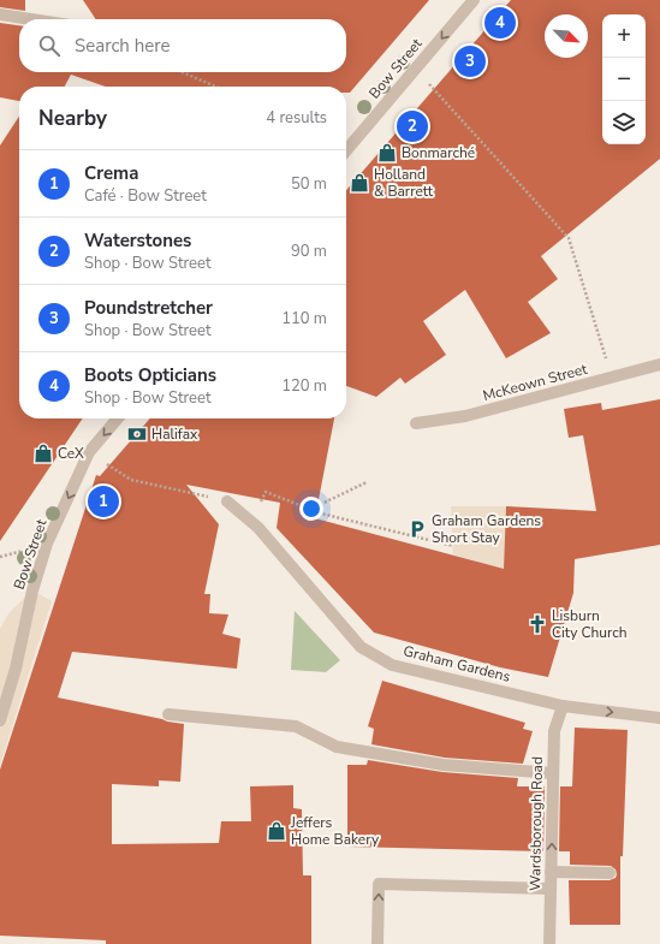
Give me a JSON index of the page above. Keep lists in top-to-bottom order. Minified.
{"streets":{"street":["Bow Street","McKeown Street","Graham Gardens","Wardsborough Road"]},"crossings":[["Graham Gardens","Wardsborough Road"]],"one_way":["Bow Street","Wardsborough Road"],"places":{"shop":["Bonmarché","Holland & Barrett","CeX","Jeffers Home Bakery"],"bank":["Halifax"],"parking":["Graham Gardens Short Stay"],"church":["Lisburn City Church"]},"north":"bottom right","page":{"pins":["4","3","2","1"],"map_buttons":["+","−"],"search":"Search here","heading":["Nearby","4 results"],"list":[{"mark":"1","name":"Crema","note":"Café · Bow Street","value":"50 m"},{"mark":"2","name":"Waterstones","note":"Shop · Bow Street","value":"90 m"},{"mark":"3","name":"Poundstretcher","note":"Shop · Bow Street","value":"110 m"},{"mark":"4","name":"Boots Opticians","note":"Shop · Bow Street","value":"120 m"}]}}
